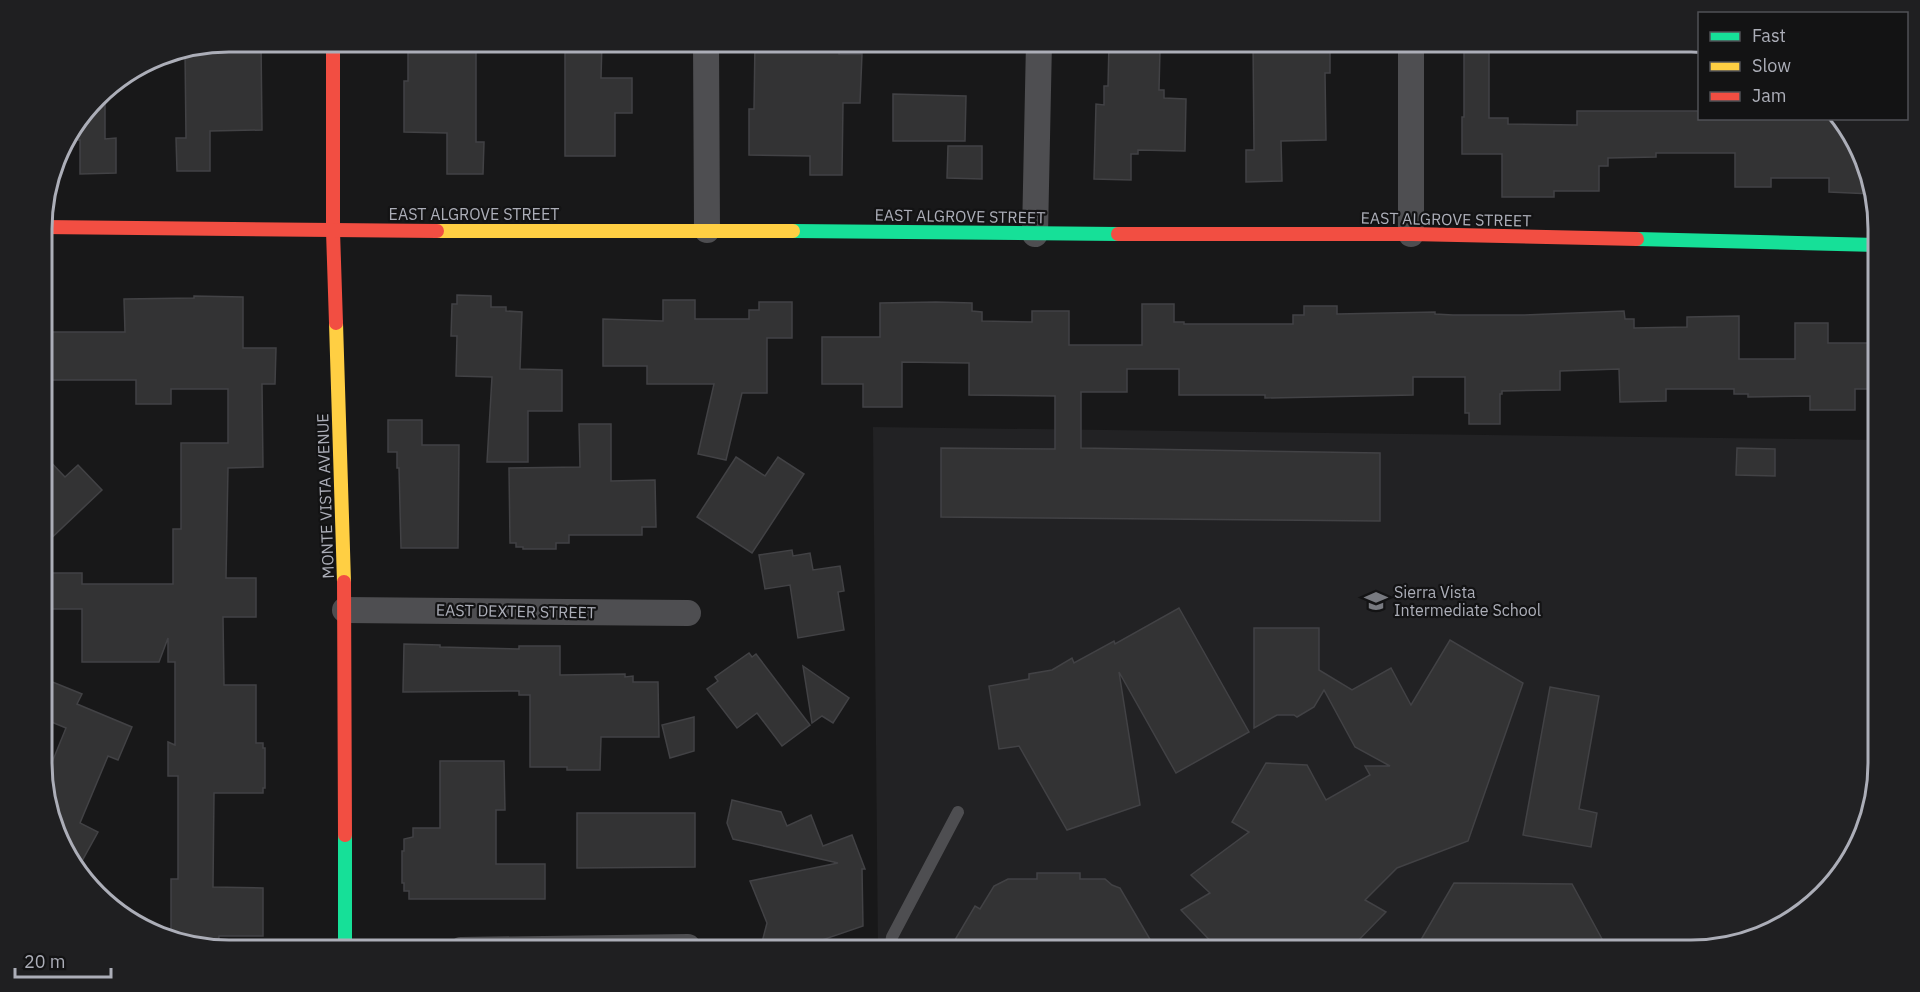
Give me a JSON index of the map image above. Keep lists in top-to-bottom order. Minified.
{"streets":{"street":["EAST ALGROVE STREET","MONTE VISTA AVENUE","EAST DEXTER STREET"]},"crossings":[["EAST ALGROVE STREET","MONTE VISTA AVENUE"],["MONTE VISTA AVENUE","EAST DEXTER STREET"]],"places":{"school or university":["Sierra Vista Intermediate School"]},"legend":["Fast","Slow","Jam"],"scale_bar":"20 m"}
